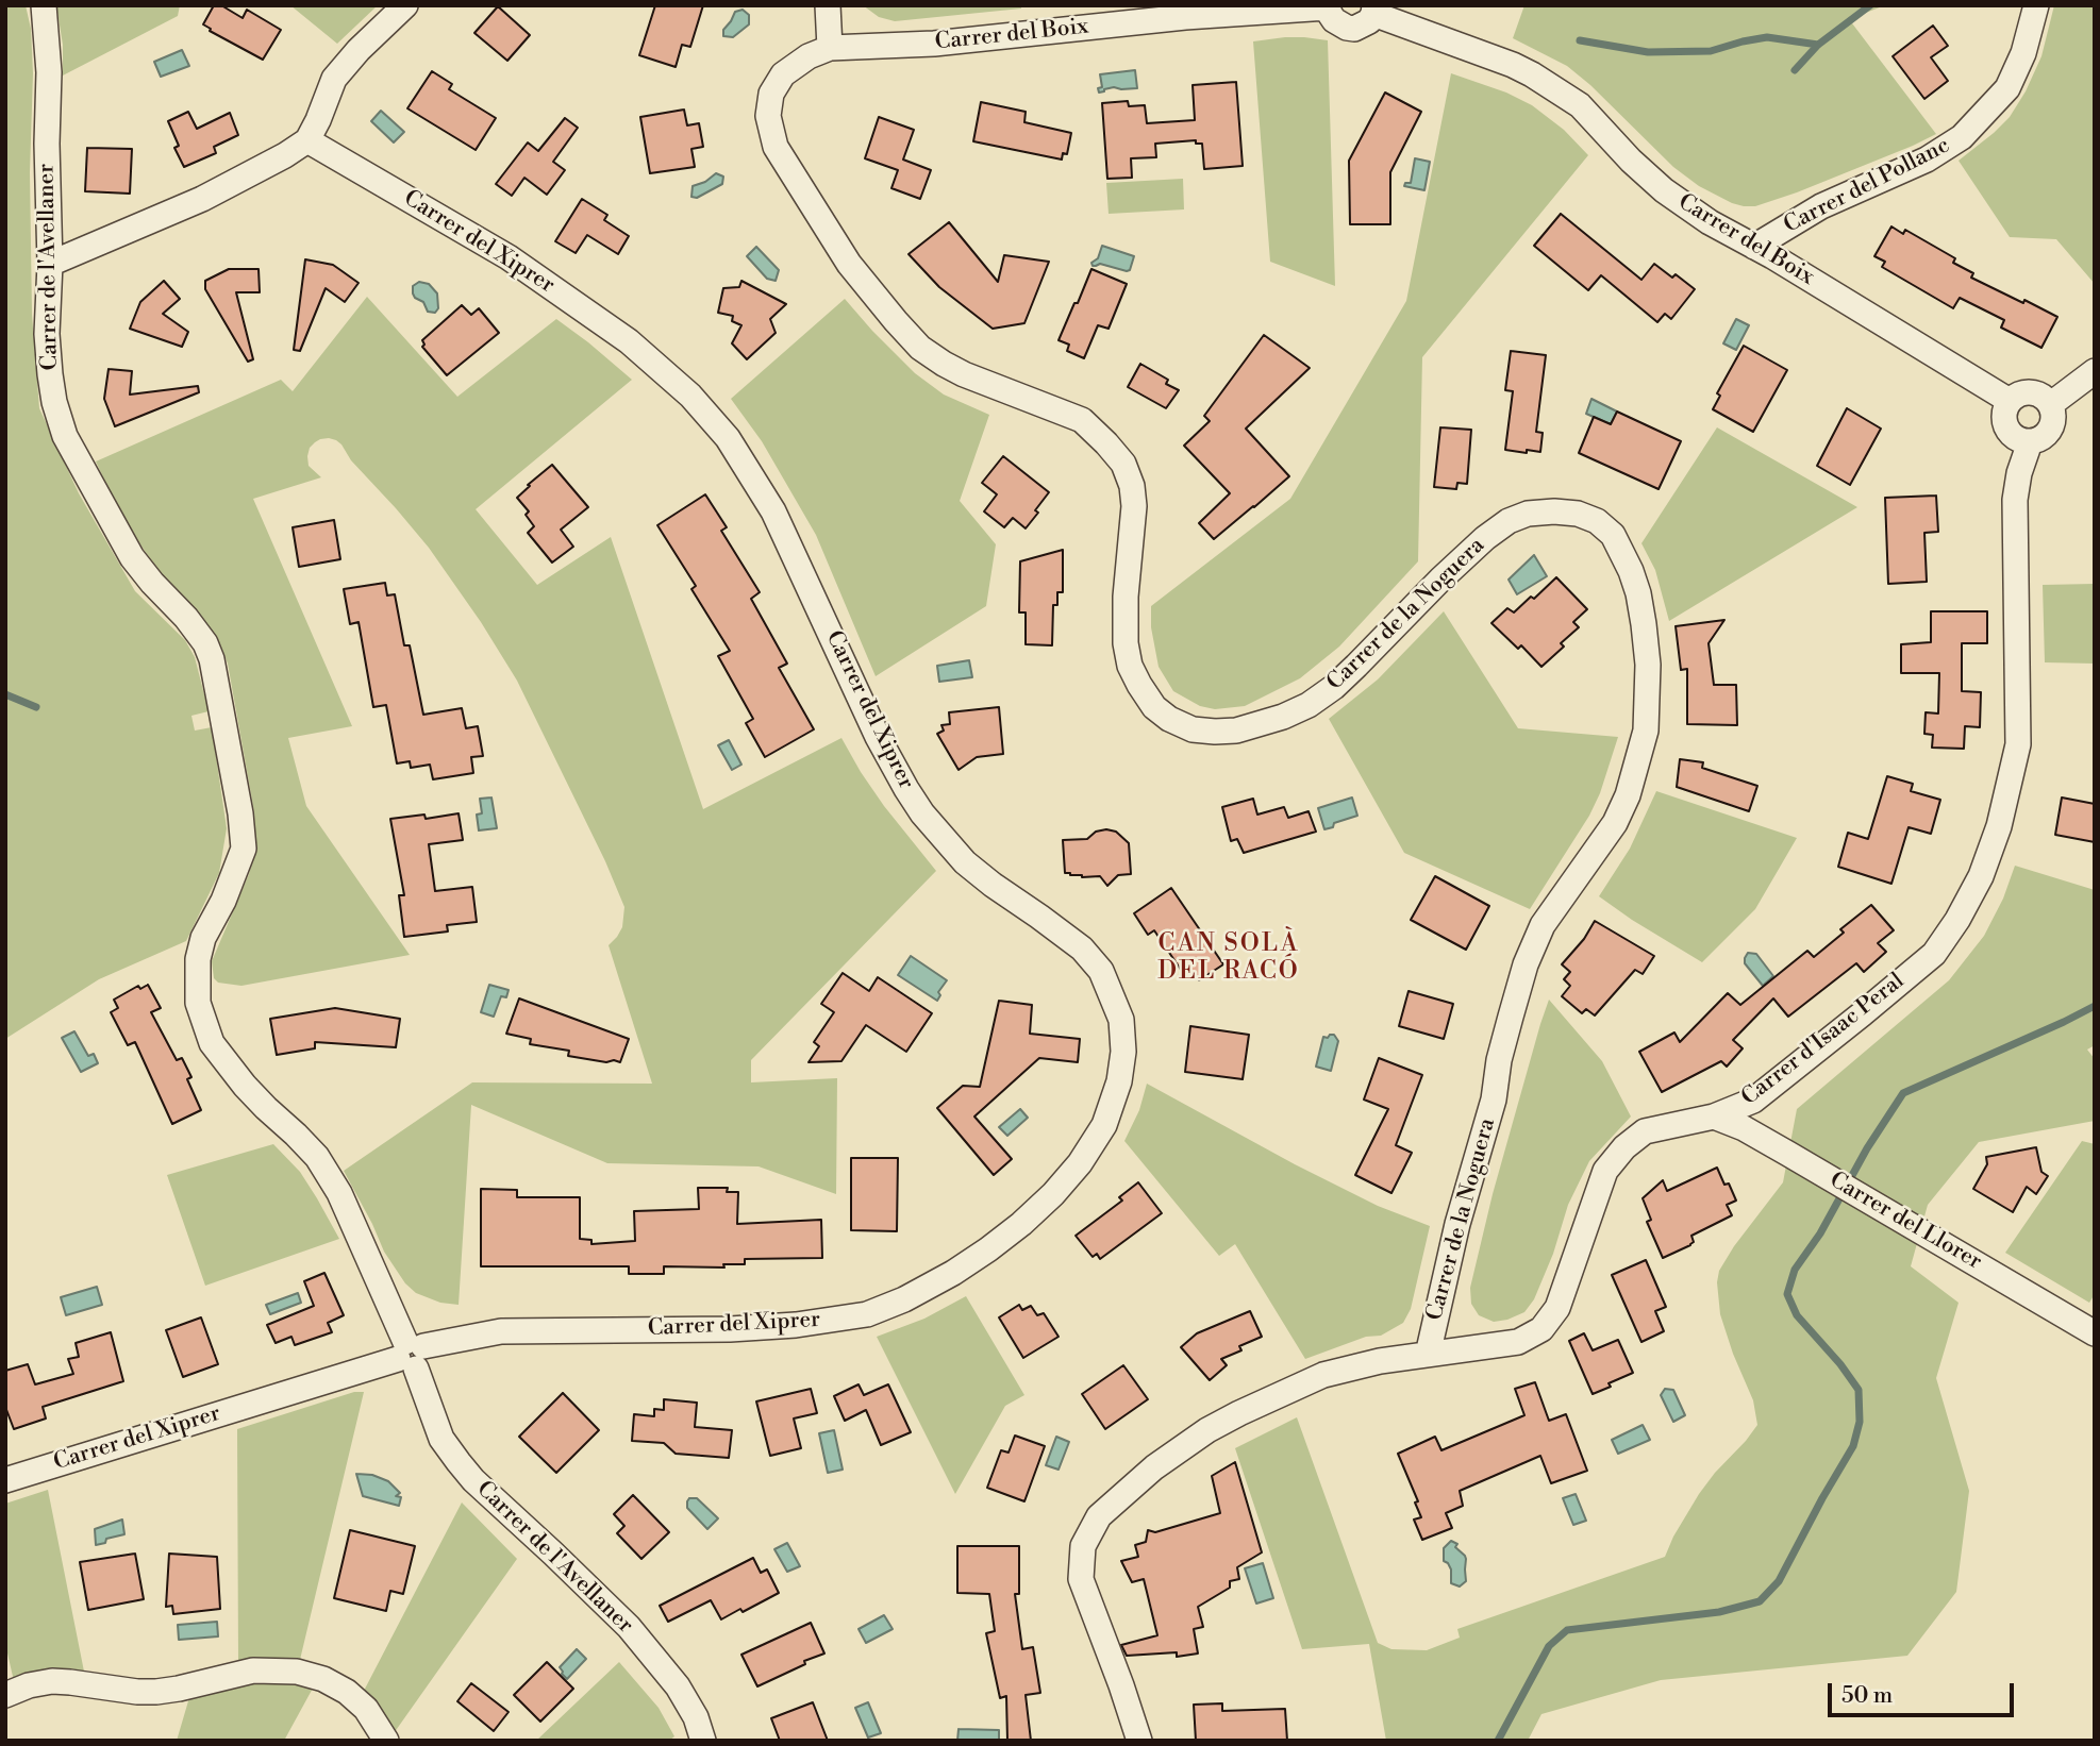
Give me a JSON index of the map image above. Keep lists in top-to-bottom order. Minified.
{"streets":{"street":["Carrer del Boix","Carrer del Pollanc","Carrer del Xiprer","Carrer de l'Avellaner","Carrer de la Noguera","Carrer d'Isaac Peral","Carrer del Llorer"]},"crossings":[["Carrer del Boix","Carrer del Pollanc"],["Carrer del Boix","Carrer de la Noguera"],["Carrer del Boix","Carrer d'Isaac Peral"],["Carrer del Xiprer","Carrer de l'Avellaner"],["Carrer de la Noguera","Carrer d'Isaac Peral"],["Carrer d'Isaac Peral","Carrer del Llorer"]],"districts":["CAN SOLÀ DEL RACÓ"],"scale_bar":"50 m"}
